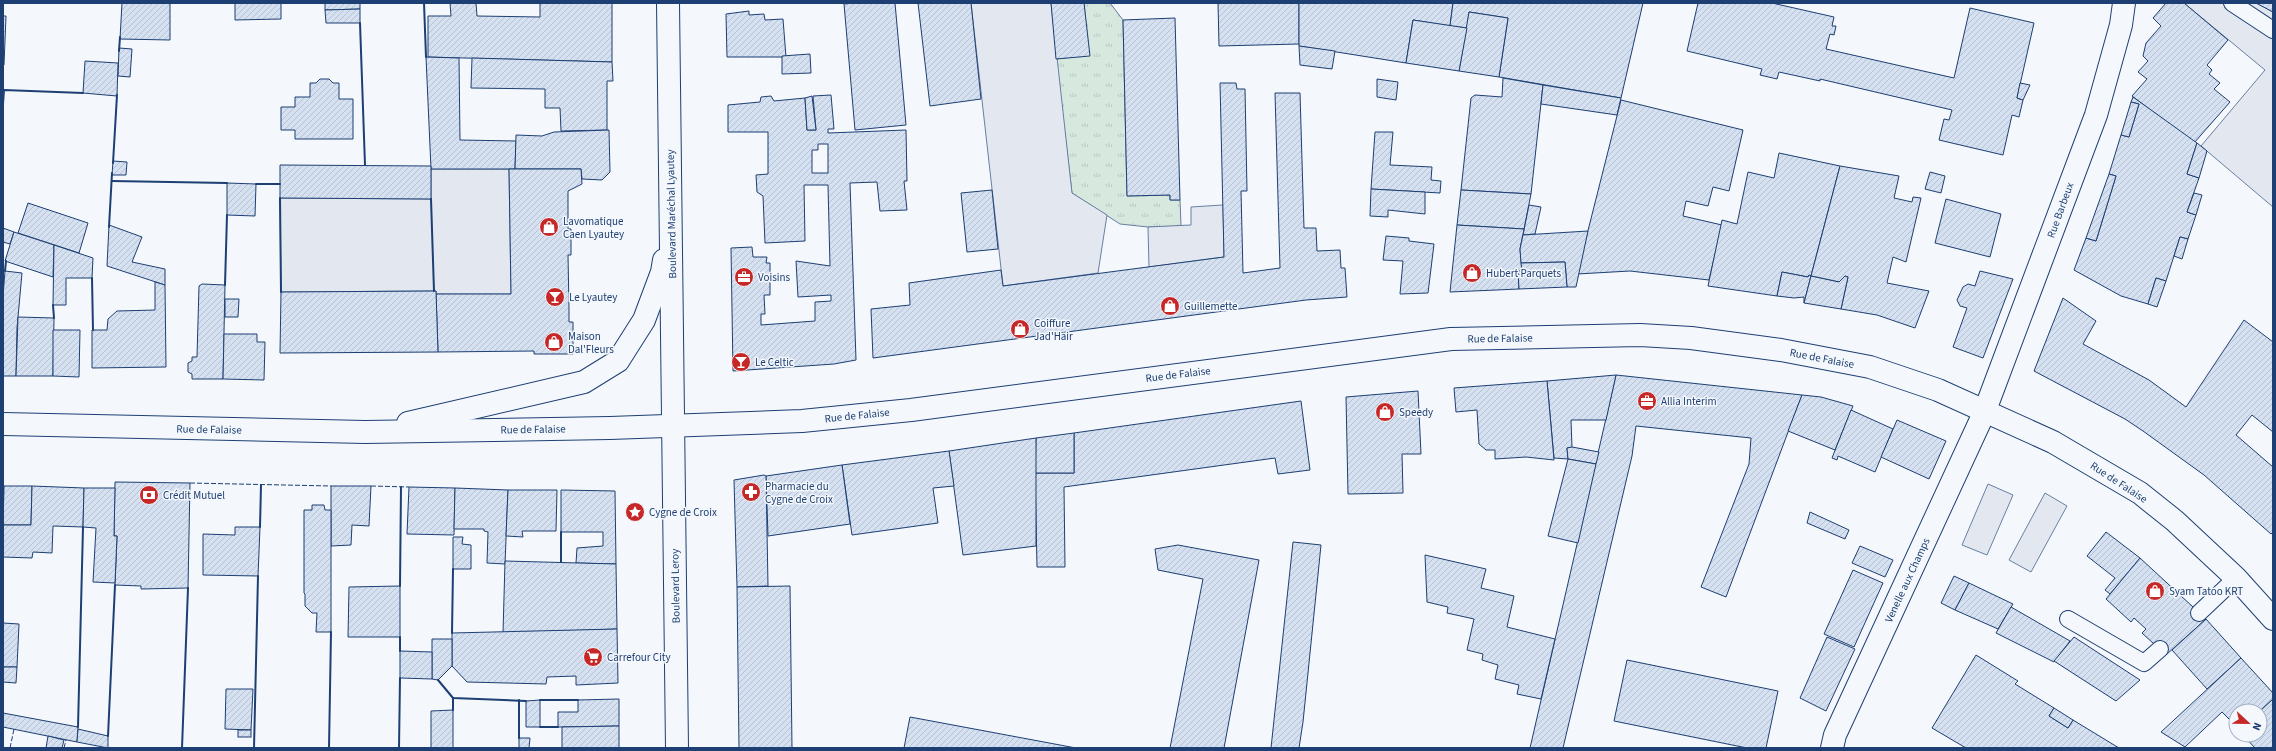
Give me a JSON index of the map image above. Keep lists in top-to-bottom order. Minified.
{"streets":{"main road":["Rue Barbeux","Boulevard Maréchal Lyautey","Rue de Falaise","Venelle aux Champs","Boulevard Leroy"]},"crossings":[["Rue Barbeux","Rue de Falaise"],["Rue Barbeux","Venelle aux Champs"],["Boulevard Maréchal Lyautey","Rue de Falaise"],["Boulevard Maréchal Lyautey","Boulevard Leroy"],["Rue de Falaise","Venelle aux Champs"],["Rue de Falaise","Boulevard Leroy"]],"places":{"shop":["Lavomatique Caen Lyautey","Hubert Parquets","Guillemette","Coiffure Jad'Hair","Maison Dal'Fleurs","Speedy","Syam Tatoo KRT"],"office":["Voisins","Allia Interim"],"bar":["Le Lyautey","Le Celtic"],"pharmacy":["Pharmacie du Cygne de Croix"],"bank":["Crédit Mutuel"],"place":["Cygne de Croix"],"supermarket":["Carrefour City"]},"north":"right"}
